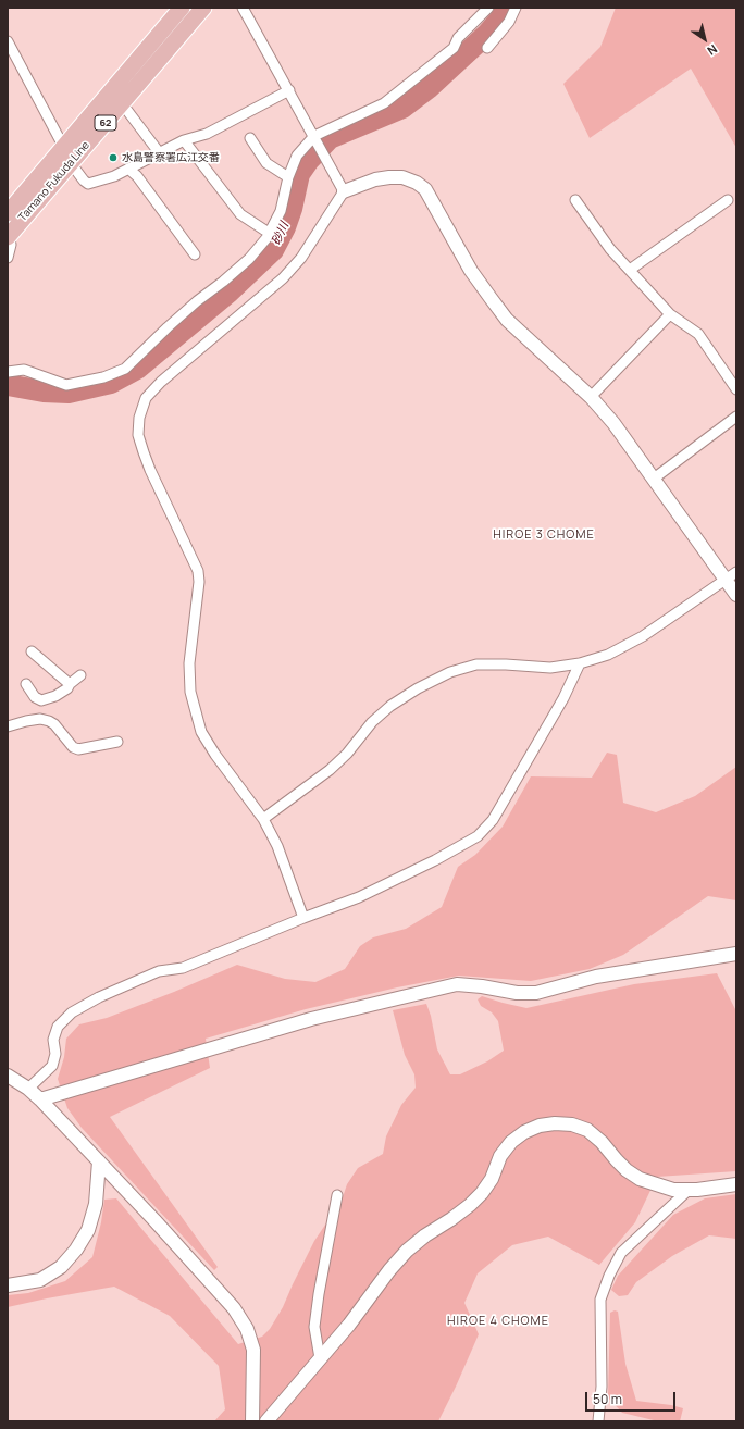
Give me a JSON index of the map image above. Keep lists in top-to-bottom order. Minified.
{"streets":{"main road":["62","Tamano Fukuda Line"]},"districts":["HIROE 3 CHOME","HIROE 4 CHOME"],"water":["砂川"],"places":["水島警察署広江交番"],"scale_bar":"50 m","north":"bottom right"}
